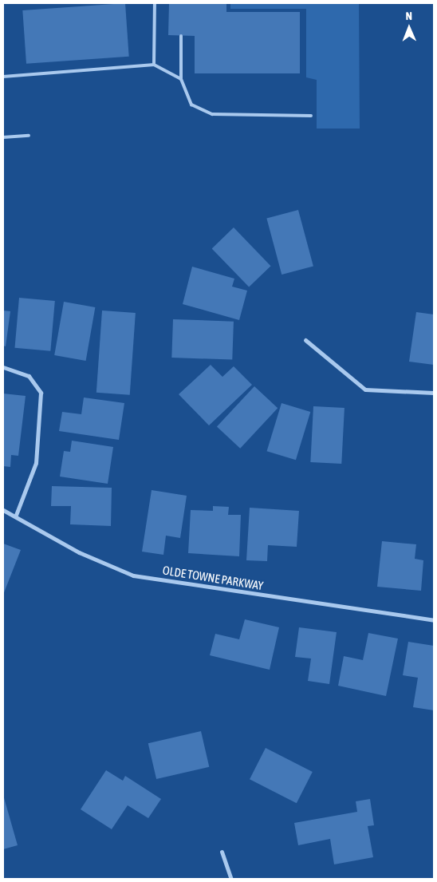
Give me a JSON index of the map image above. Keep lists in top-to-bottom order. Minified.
{"streets":{"street":["OLDE TOWNE PARKWAY"]},"north":"top"}
